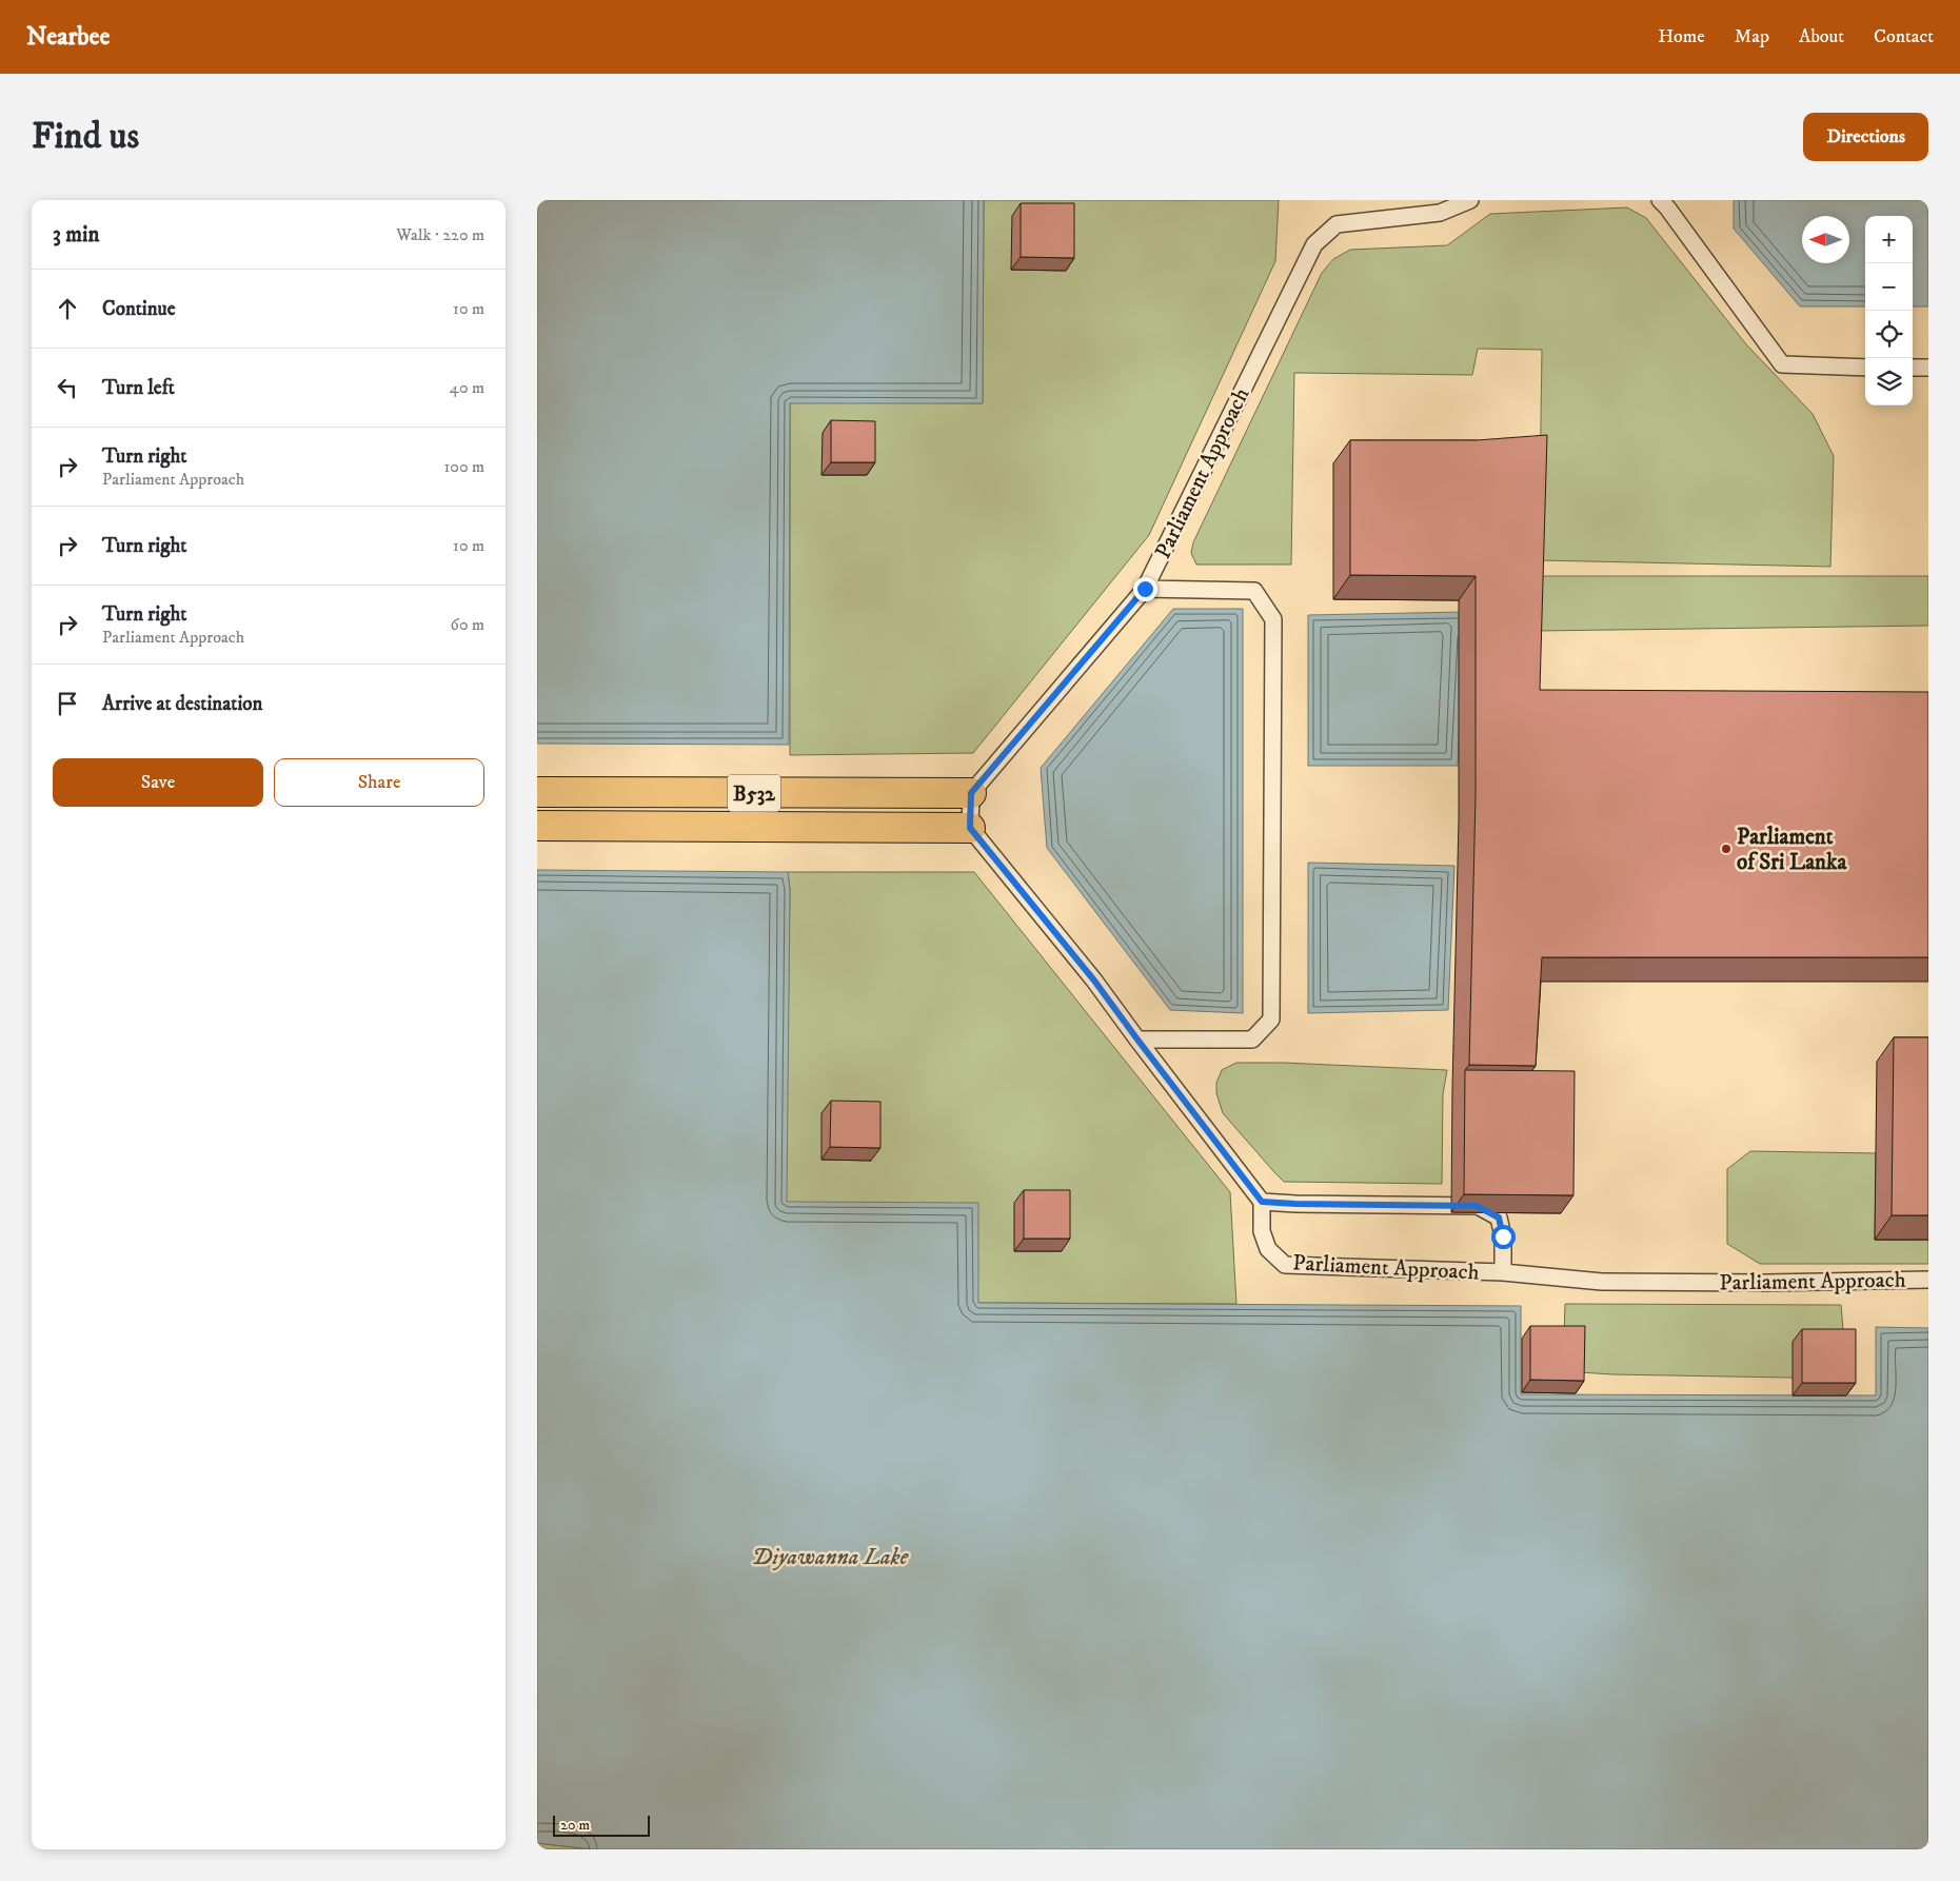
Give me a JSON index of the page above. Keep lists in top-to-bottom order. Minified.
{"streets":{"main road":["B532"],"lane":["Parliament Approach"]},"crossings":[["Parliament Approach","B532"]],"water":["Diyawanna Lake"],"places":["Parliament of Sri Lanka"],"scale_bar":"20 m","north":"left","page":{"header":"Nearbee","nav":["Home","Map","About","Contact"],"buttons":["Directions",["Save","Share"]],"title":"Find us","heading":["3 min","Walk · 220 m"],"map_buttons":["+","−"],"list":[["Continue","10 m"],["Turn left","40 m"],["Turn right","Parliament Approach","100 m"],["Turn right","10 m"],["Turn right","Parliament Approach","60 m"],"Arrive at destination"],"scale":"20 m"}}
